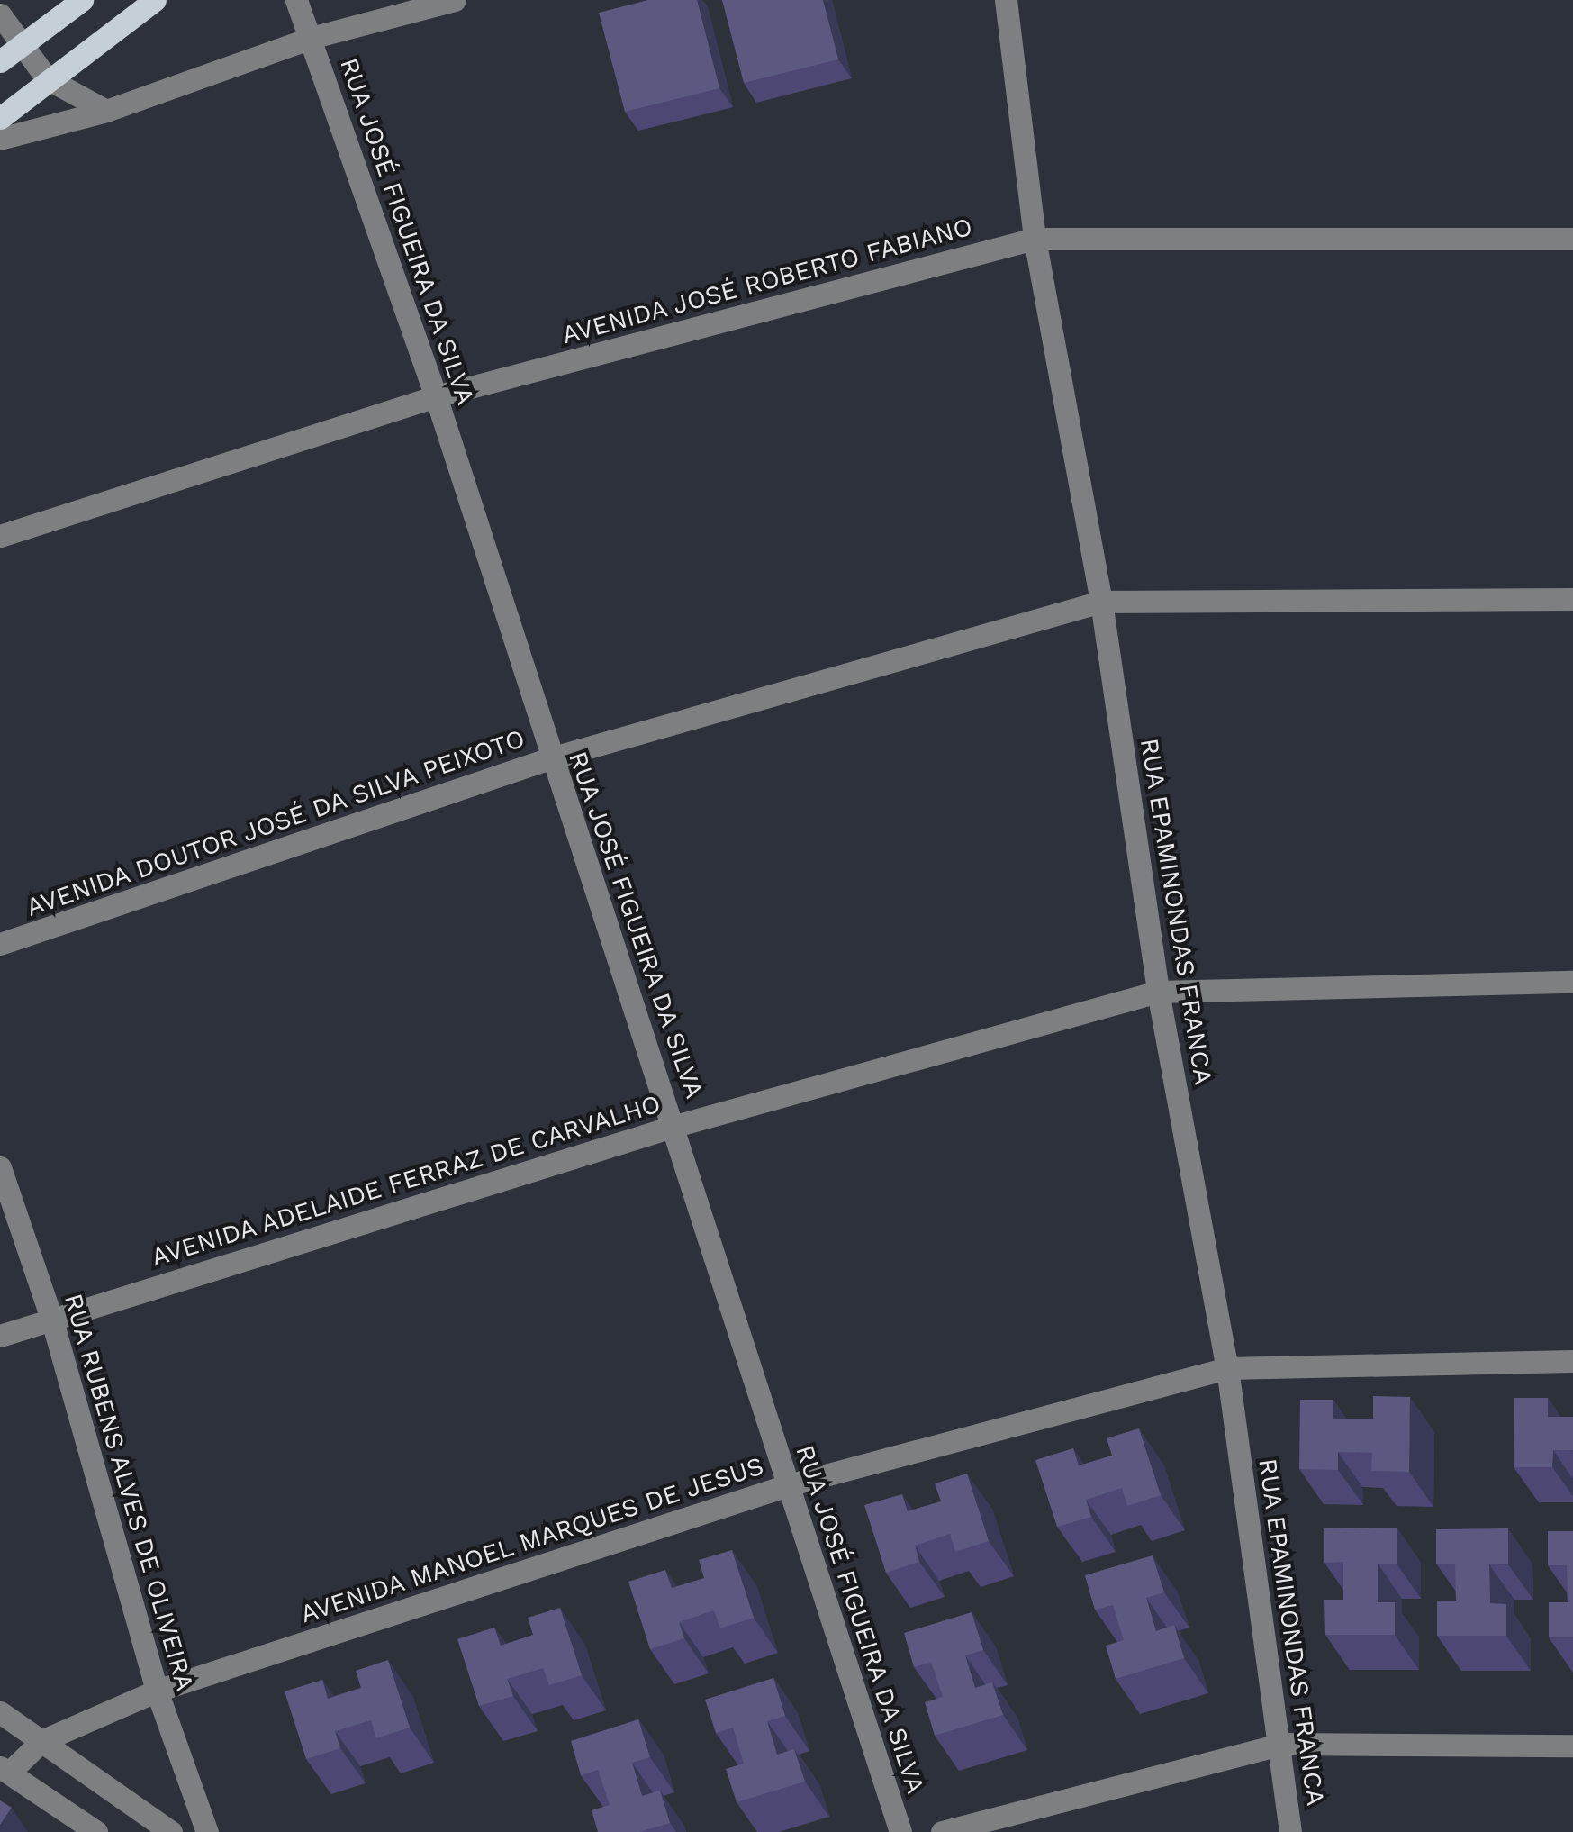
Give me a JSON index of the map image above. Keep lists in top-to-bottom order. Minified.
{"streets":{"street":["RUA JOSÉ FIGUEIRA DA SILVA","AVENIDA JOSÉ ROBERTO FABIANO","AVENIDA DOUTOR JOSÉ DA SILVA PEIXOTO","RUA EPAMINONDAS FRANCA","AVENIDA ADELAIDE FERRAZ DE CARVALHO","RUA RUBENS ALVES DE OLIVEIRA","AVENIDA MANOEL MARQUES DE JESUS"]},"crossings":[["RUA JOSÉ FIGUEIRA DA SILVA","AVENIDA JOSÉ ROBERTO FABIANO"],["RUA JOSÉ FIGUEIRA DA SILVA","AVENIDA DOUTOR JOSÉ DA SILVA PEIXOTO"],["RUA JOSÉ FIGUEIRA DA SILVA","AVENIDA ADELAIDE FERRAZ DE CARVALHO"],["RUA JOSÉ FIGUEIRA DA SILVA","AVENIDA MANOEL MARQUES DE JESUS"],["AVENIDA JOSÉ ROBERTO FABIANO","RUA EPAMINONDAS FRANCA"],["AVENIDA DOUTOR JOSÉ DA SILVA PEIXOTO","RUA EPAMINONDAS FRANCA"],["RUA EPAMINONDAS FRANCA","AVENIDA ADELAIDE FERRAZ DE CARVALHO"],["RUA EPAMINONDAS FRANCA","AVENIDA MANOEL MARQUES DE JESUS"],["AVENIDA ADELAIDE FERRAZ DE CARVALHO","RUA RUBENS ALVES DE OLIVEIRA"],["RUA RUBENS ALVES DE OLIVEIRA","AVENIDA MANOEL MARQUES DE JESUS"]]}
